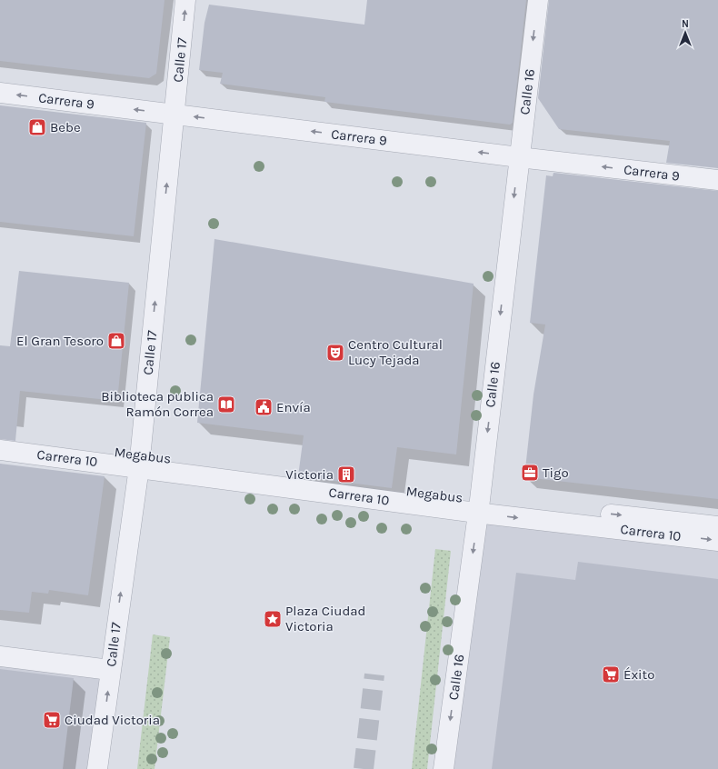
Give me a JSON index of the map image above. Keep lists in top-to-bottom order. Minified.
{"streets":{"street":["Calle 17","Calle 16","Carrera 9","Megabus","Carrera 10"]},"crossings":[["Calle 17","Carrera 9"],["Calle 17","Megabus"],["Calle 17","Carrera 10"],["Calle 16","Carrera 9"],["Calle 16","Megabus"],["Calle 16","Carrera 10"],["Megabus","Carrera 10"]],"one_way":["Calle 17","Calle 16","Carrera 9","Megabus"],"places":{"shop":["Bebe","El Gran Tesoro"],"theatre":["Centro Cultural Lucy Tejada"],"library":["Biblioteca publica Ramón Correa"],"public building":["Envía"],"office":["Tigo"],"building":["Victoria"],"place":["Plaza Ciudad Victoria"],"supermarket":["Éxito","Ciudad Victoria"]},"north":"top"}
